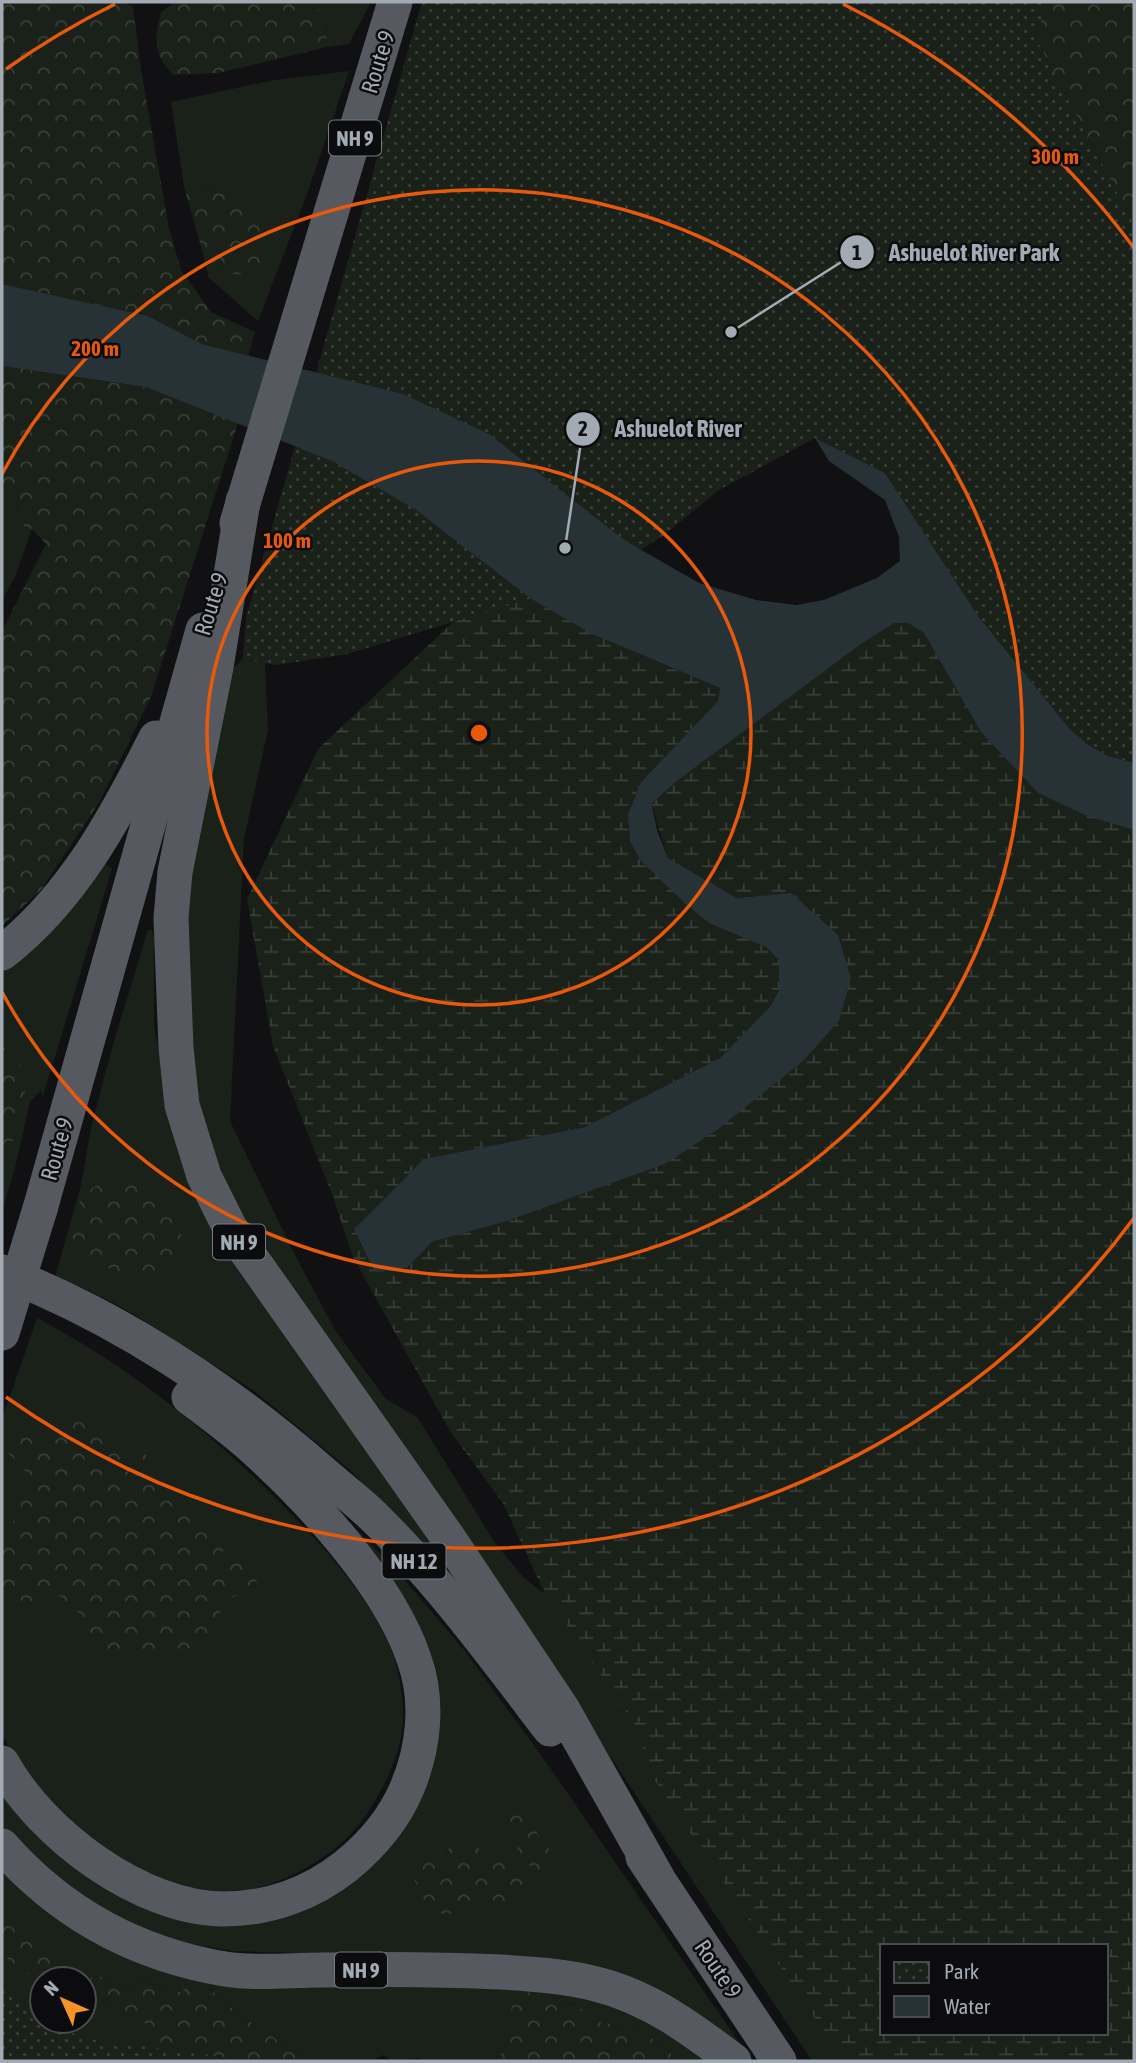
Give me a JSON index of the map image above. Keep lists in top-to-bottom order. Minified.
{"streets":{"highway":["Route 9","NH 9","NH 12"]},"crossings":[["Route 9","NH 9"],["Route 9","NH 12"],["NH 9","NH 12"]],"places":["Ashuelot River Park","Ashuelot River"],"legend":["Park","Water"],"north":"top left","rings":["300 m","200 m","100 m"]}
